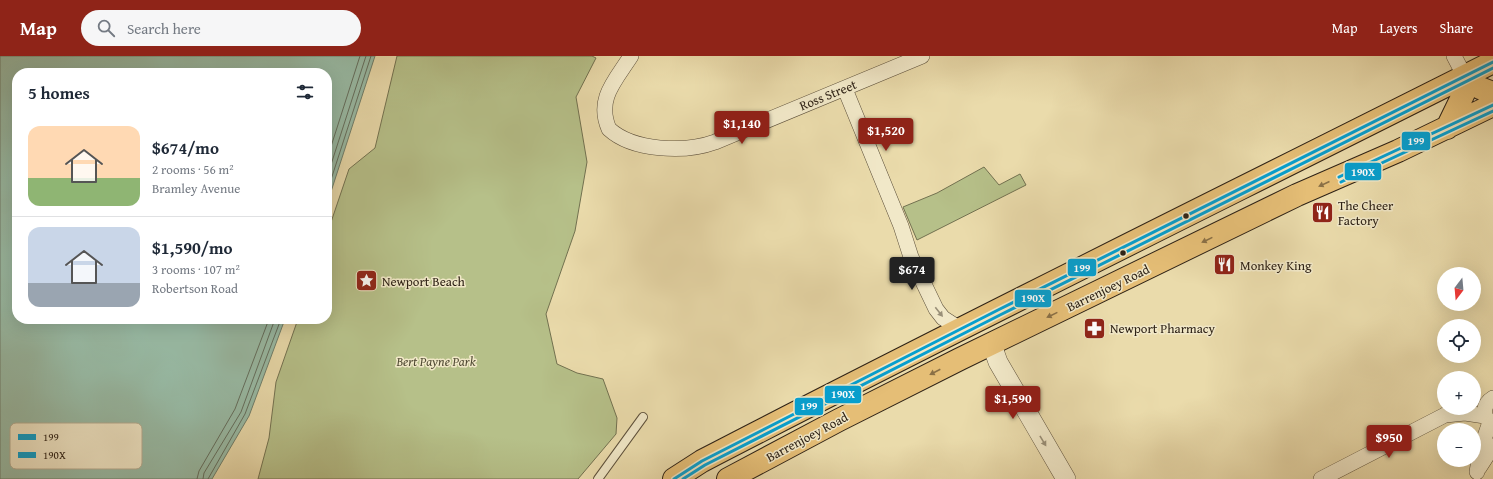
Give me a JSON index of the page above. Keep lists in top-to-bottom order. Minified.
{"streets":{"main road":["Barrenjoey Road"],"street":["Ross Street"]},"parks":["Bert Payne Park"],"places":{"restaurant":["The Cheer Factory","Monkey King"],"place":["Newport Beach"],"pharmacy":["Newport Pharmacy"]},"lines":["transit line 199","transit line 190X"],"legend":["199","190X"],"north":"bottom","page":{"header":"Map","search":"Search here","nav":["Map","Layers","Share"],"heading":"5 homes","price":["$1,140","$1,520","$674","$1,590","$950"],"list":[{"name":"$674/mo","note":"2 rooms · 56 m² · Bramley Avenue"},{"name":"$1,590/mo","note":"3 rooms · 107 m² · Robertson Road"}],"map_buttons":["+","−"]}}
